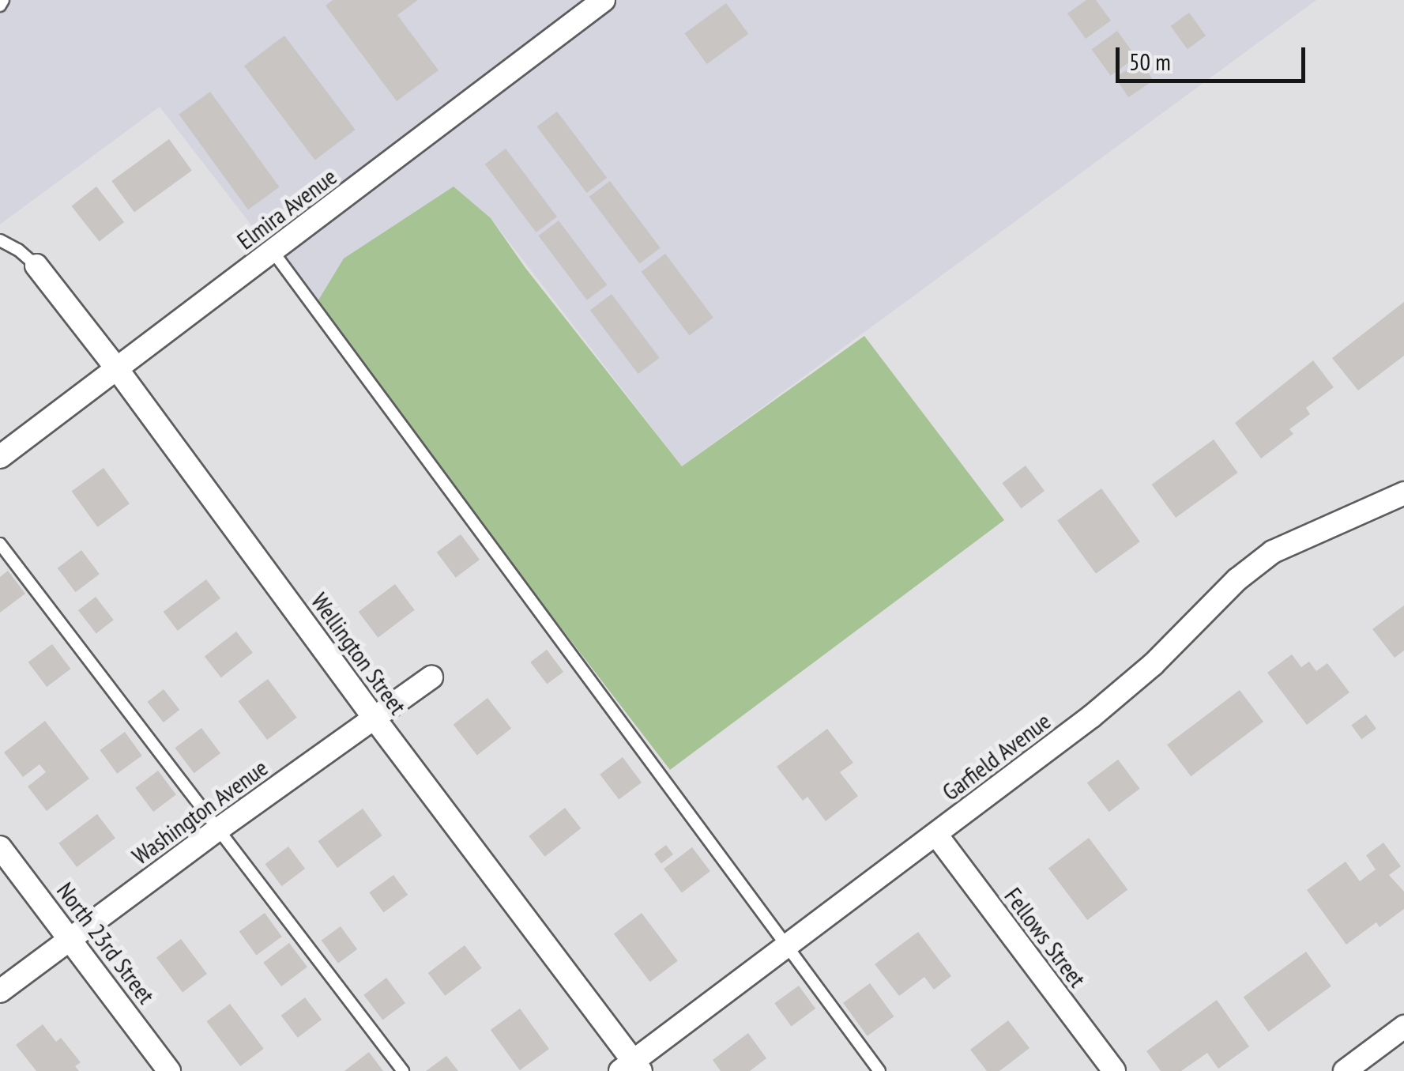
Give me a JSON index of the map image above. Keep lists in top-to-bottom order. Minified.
{"streets":{"street":["Elmira Avenue","Wellington Street","Garfield Avenue","Washington Avenue","Fellows Street","North 23rd Street"]},"crossings":[["Elmira Avenue","Wellington Street"],["Wellington Street","Garfield Avenue"],["Wellington Street","Washington Avenue"],["Garfield Avenue","Fellows Street"],["Washington Avenue","North 23rd Street"]],"scale_bar":"50 m"}
